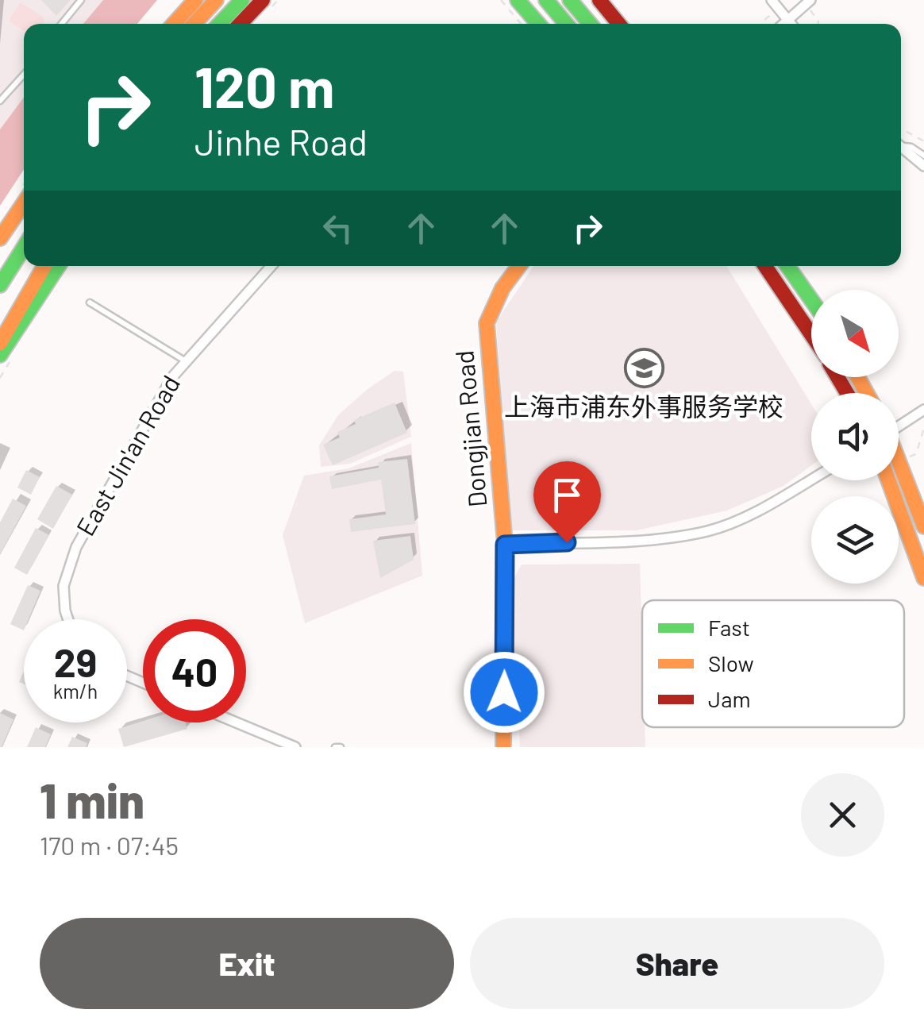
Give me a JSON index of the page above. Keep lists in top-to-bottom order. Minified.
{"streets":{"main road":["Dongjian Road"],"street":["East Jin'an Road"]},"places":{"school or university":["上海市浦东外事服务学校"]},"legend":["Fast","Slow","Jam"],"north":"bottom right","page":{"turn":["120 m","Jinhe Road"],"speed":"29 km/h","limit":"40","heading":["1 min","170 m · 07:45"],"buttons":["Exit","Share"]}}
